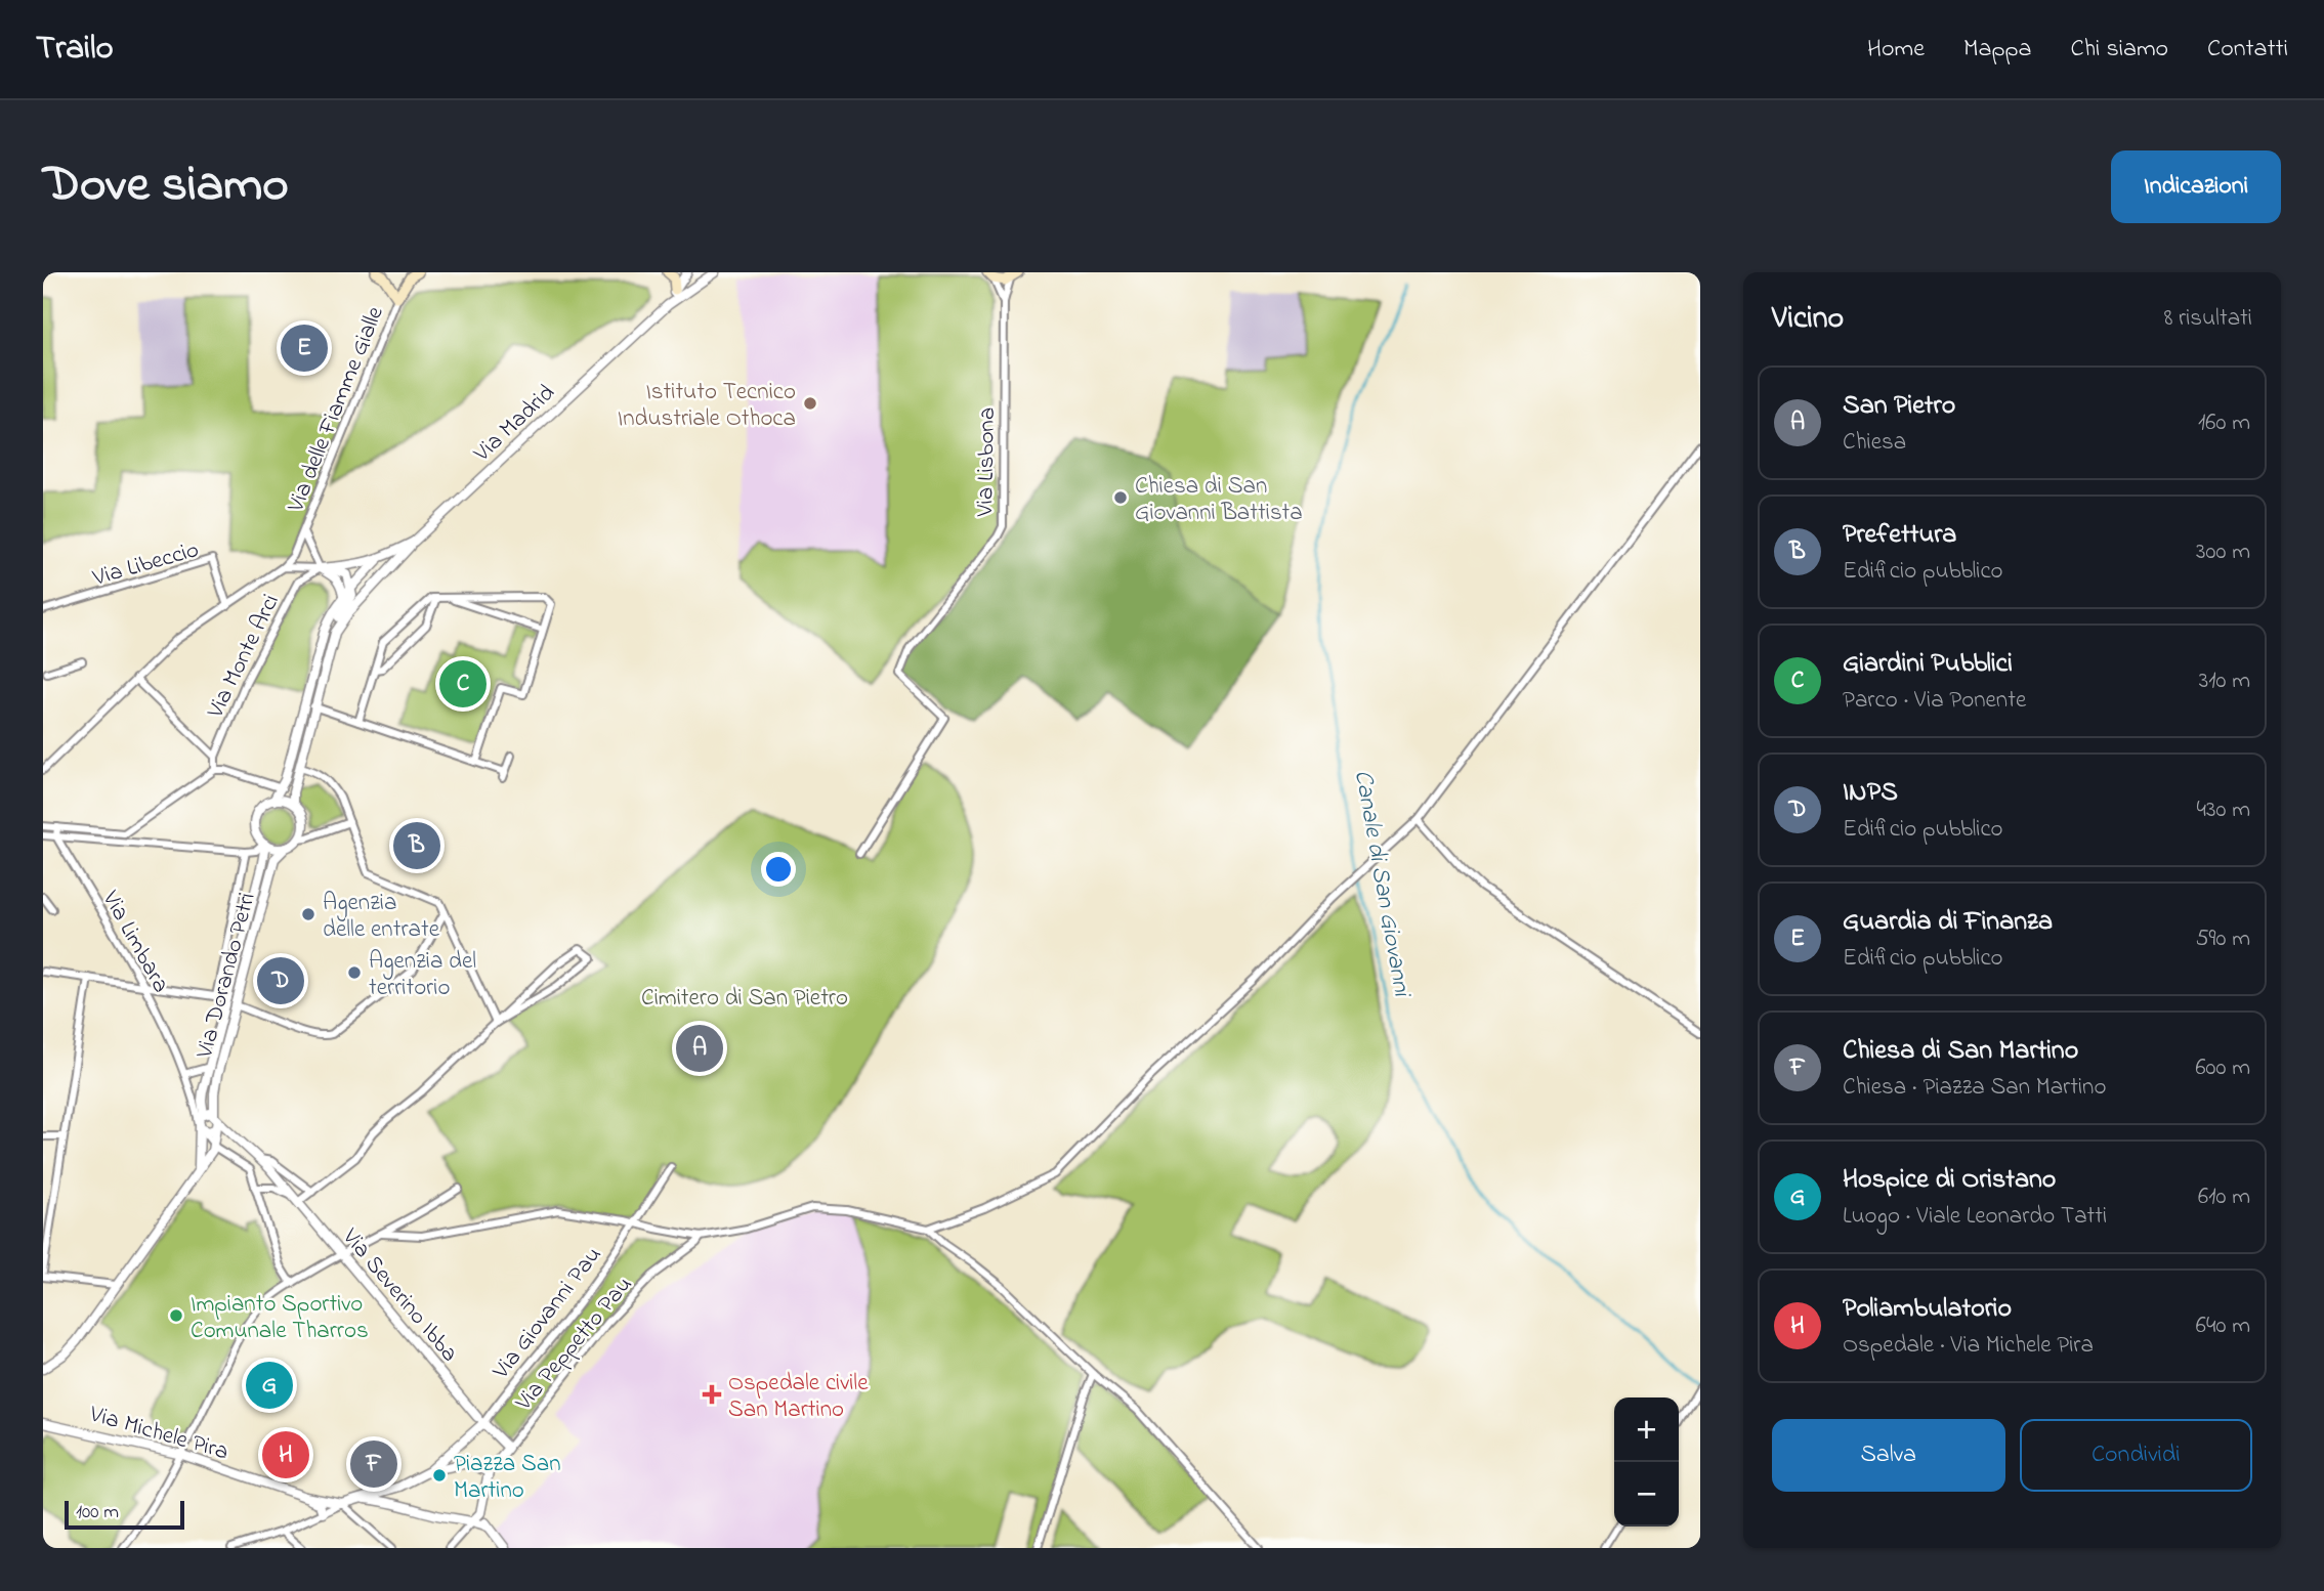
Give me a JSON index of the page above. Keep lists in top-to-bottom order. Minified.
{"streets":{"street":["Via delle Fiamme Gialle","Via Madrid","Via Lisbona","Via Libeccio","Via Monte Arci","Via Limbara","Via Dorando Petri","Via Severino Ibba","Via Giovanni Pau","Via Peppetto Pau","Via Michele Pira"]},"crossings":[["Via delle Fiamme Gialle","Via Monte Arci"],["Via Limbara","Via Dorando Petri"],["Via Dorando Petri","Via Severino Ibba"],["Via Severino Ibba","Via Giovanni Pau"]],"water":["Canale di San Giovanni"],"parks":["Cimitero di San Pietro"],"places":{"other":["Istituto Tecnico Industriale Othoca","Chiesa di San Giovanni Battista","Agenzia delle entrate","Agenzia del territorio","Impianto Sportivo Comunale Tharros","Piazza San Martino"],"health":["Ospedale civile San Martino"]},"scale_bar":"100 m","page":{"header":"Trailo","nav":["Home","Mappa","Chi siamo","Contatti"],"title":"Dove siamo","buttons":["Indicazioni",["Salva","Condividi"]],"heading":["Vicino","8 risultati"],"pins":["E","C","B","D","A","G","H","F"],"list":[{"mark":"A","name":"San Pietro","note":"Chiesa","value":"160 m"},{"mark":"B","name":"Prefettura","note":"Edificio pubblico","value":"300 m"},{"mark":"C","name":"Giardini Pubblici","note":"Parco · Via Ponente","value":"310 m"},{"mark":"D","name":"INPS","note":"Edificio pubblico","value":"430 m"},{"mark":"E","name":"Guardia di Finanza","note":"Edificio pubblico","value":"590 m"},{"mark":"F","name":"Chiesa di San Martino","note":"Chiesa · Piazza San Martino","value":"600 m"},{"mark":"G","name":"Hospice di Oristano","note":"Luogo · Viale Leonardo Tatti","value":"610 m"},{"mark":"H","name":"Poliambulatorio","note":"Ospedale · Via Michele Pira","value":"640 m"}],"map_buttons":["+","−"],"scale":"100 m"}}
